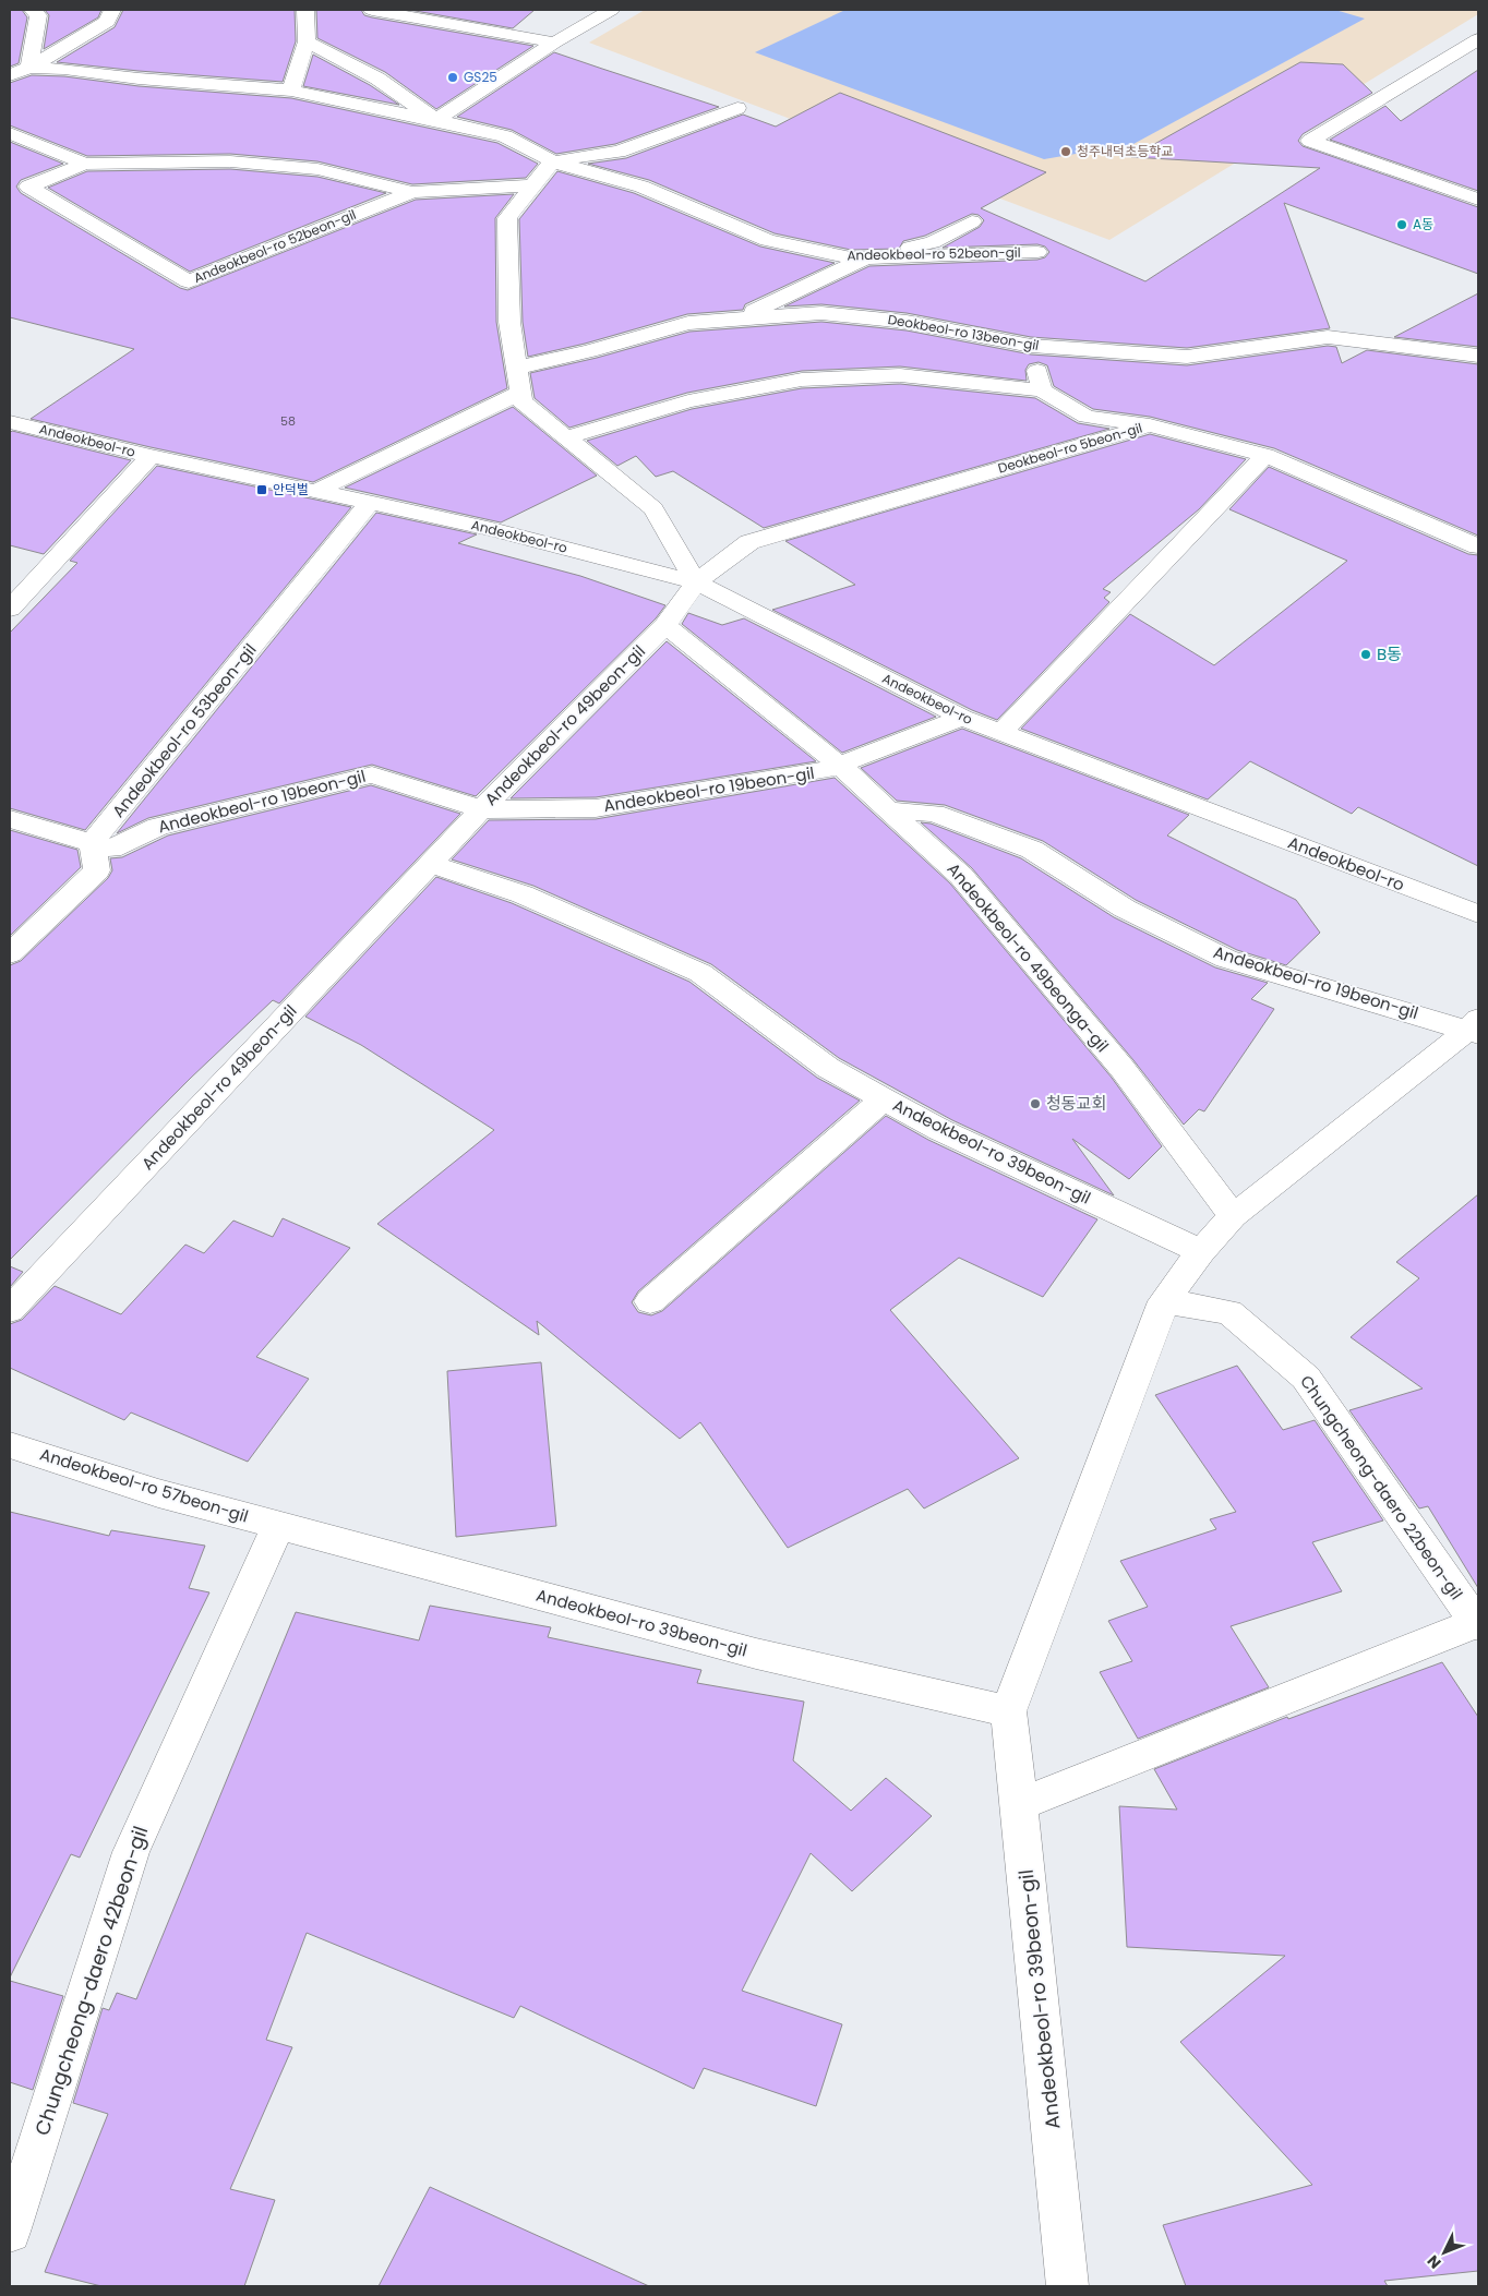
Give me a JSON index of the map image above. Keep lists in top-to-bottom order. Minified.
{"streets":{"street":["Andeokbeol-ro 52beon-gil","Deokbeol-ro 13beon-gil","Andeokbeol-ro","Deokbeol-ro 5beon-gil","Andeokbeol-ro 49beon-gil","Andeokbeol-ro 53beon-gil","Andeokbeol-ro 19beon-gil","Andeokbeol-ro 49beonga-gil","Andeokbeol-ro 39beon-gil","Andeokbeol-ro 57beon-gil","Chungcheong-daero 22beon-gil","Chungcheong-daero 42beon-gil"]},"crossings":[["Andeokbeol-ro","Deokbeol-ro 5beon-gil"],["Andeokbeol-ro","Andeokbeol-ro 49beon-gil"],["Andeokbeol-ro","Andeokbeol-ro 53beon-gil"],["Andeokbeol-ro","Andeokbeol-ro 19beon-gil"],["Deokbeol-ro 5beon-gil","Andeokbeol-ro 49beon-gil"],["Andeokbeol-ro 49beon-gil","Andeokbeol-ro 19beon-gil"],["Andeokbeol-ro 49beon-gil","Andeokbeol-ro 49beonga-gil"],["Andeokbeol-ro 53beon-gil","Andeokbeol-ro 19beon-gil"],["Andeokbeol-ro 19beon-gil","Andeokbeol-ro 49beonga-gil"],["Andeokbeol-ro 19beon-gil","Andeokbeol-ro 39beon-gil"],["Andeokbeol-ro 49beonga-gil","Andeokbeol-ro 39beon-gil"],["Andeokbeol-ro 39beon-gil","Andeokbeol-ro 57beon-gil"],["Andeokbeol-ro 39beon-gil","Chungcheong-daero 22beon-gil"],["Andeokbeol-ro 39beon-gil","Chungcheong-daero 42beon-gil"],["Andeokbeol-ro 57beon-gil","Chungcheong-daero 42beon-gil"]],"places":{"other":["GS25","청주내덕초등학교","A동","B동","청동교회"],"transit":["안덕벌"]},"house_numbers":["58"],"north":"bottom left"}
